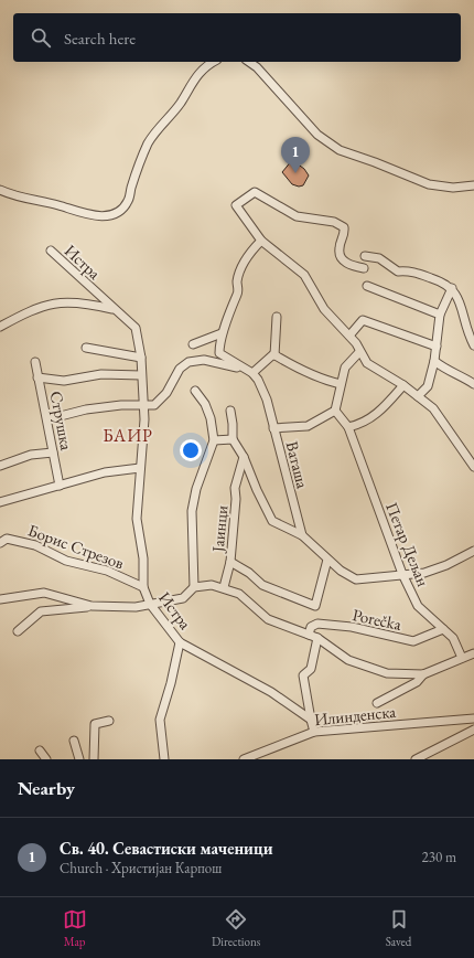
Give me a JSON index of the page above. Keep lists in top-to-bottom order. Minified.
{"streets":{"street":["Истра","Струшка","Ваташа","Јаинци","Петар Дељан","Борис Стрезов","Porečka","Илинденска"]},"crossings":[["Истра","Борис Стрезов"],["Петар Дељан","Porečka"]],"districts":["БАИР"],"page":{"search":"Search here","pins":"1","heading":"Nearby","list":[{"mark":"1","name":"Св. 40. Севастиски маченици","note":"Church · Христијан Карпош","value":"230 m"}],"nav":["Map","Directions","Saved"]}}
